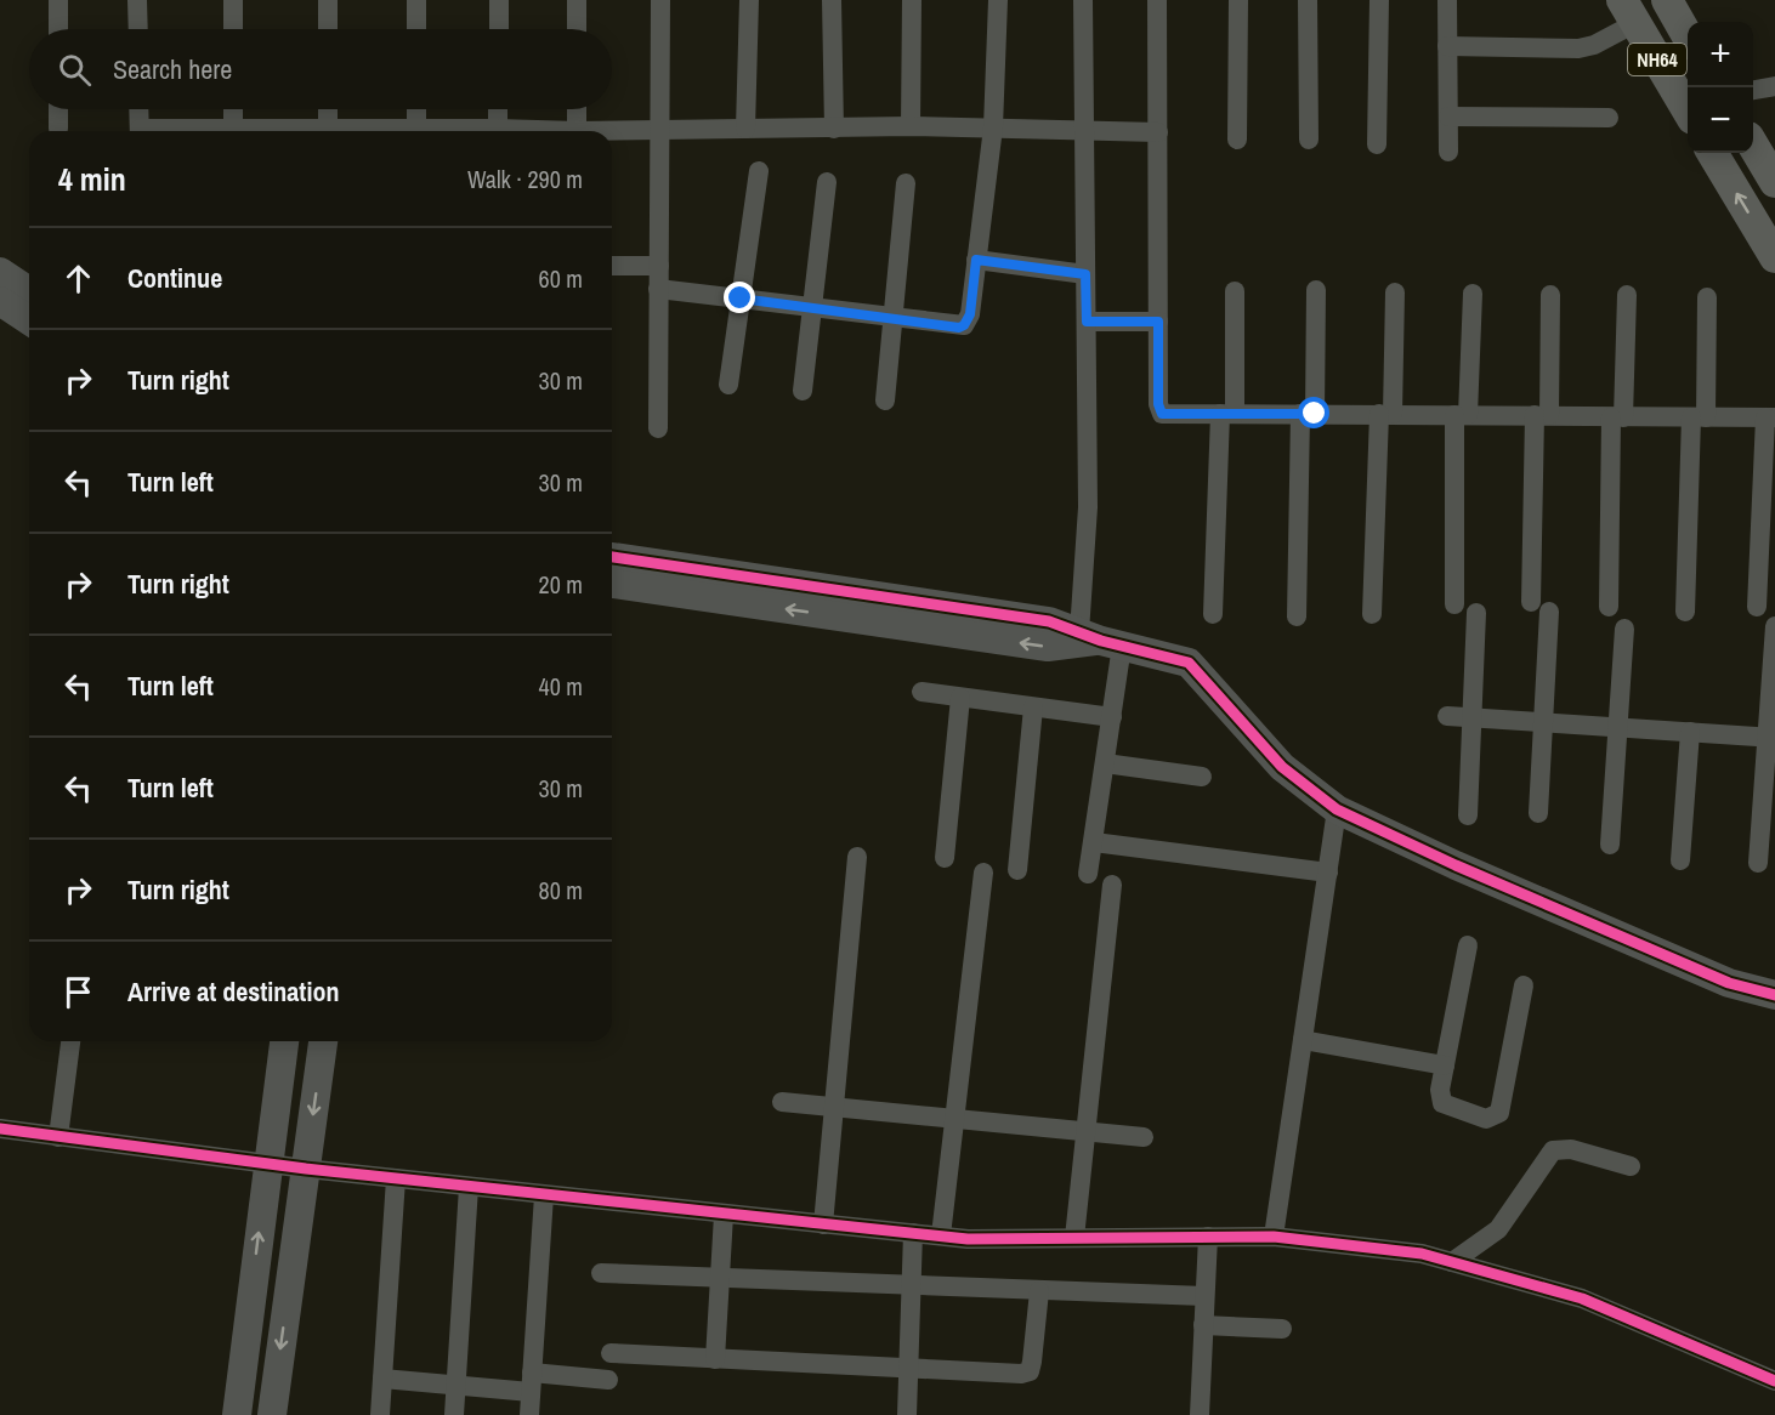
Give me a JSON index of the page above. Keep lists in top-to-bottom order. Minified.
{"streets":{"main road":["NH64"]},"page":{"map_buttons":["+","−"],"search":"Search here","heading":["4 min","Walk · 290 m"],"list":[["Continue","60 m"],["Turn right","30 m"],["Turn left","30 m"],["Turn right","20 m"],["Turn left","40 m"],["Turn left","30 m"],["Turn right","80 m"],"Arrive at destination"]}}
